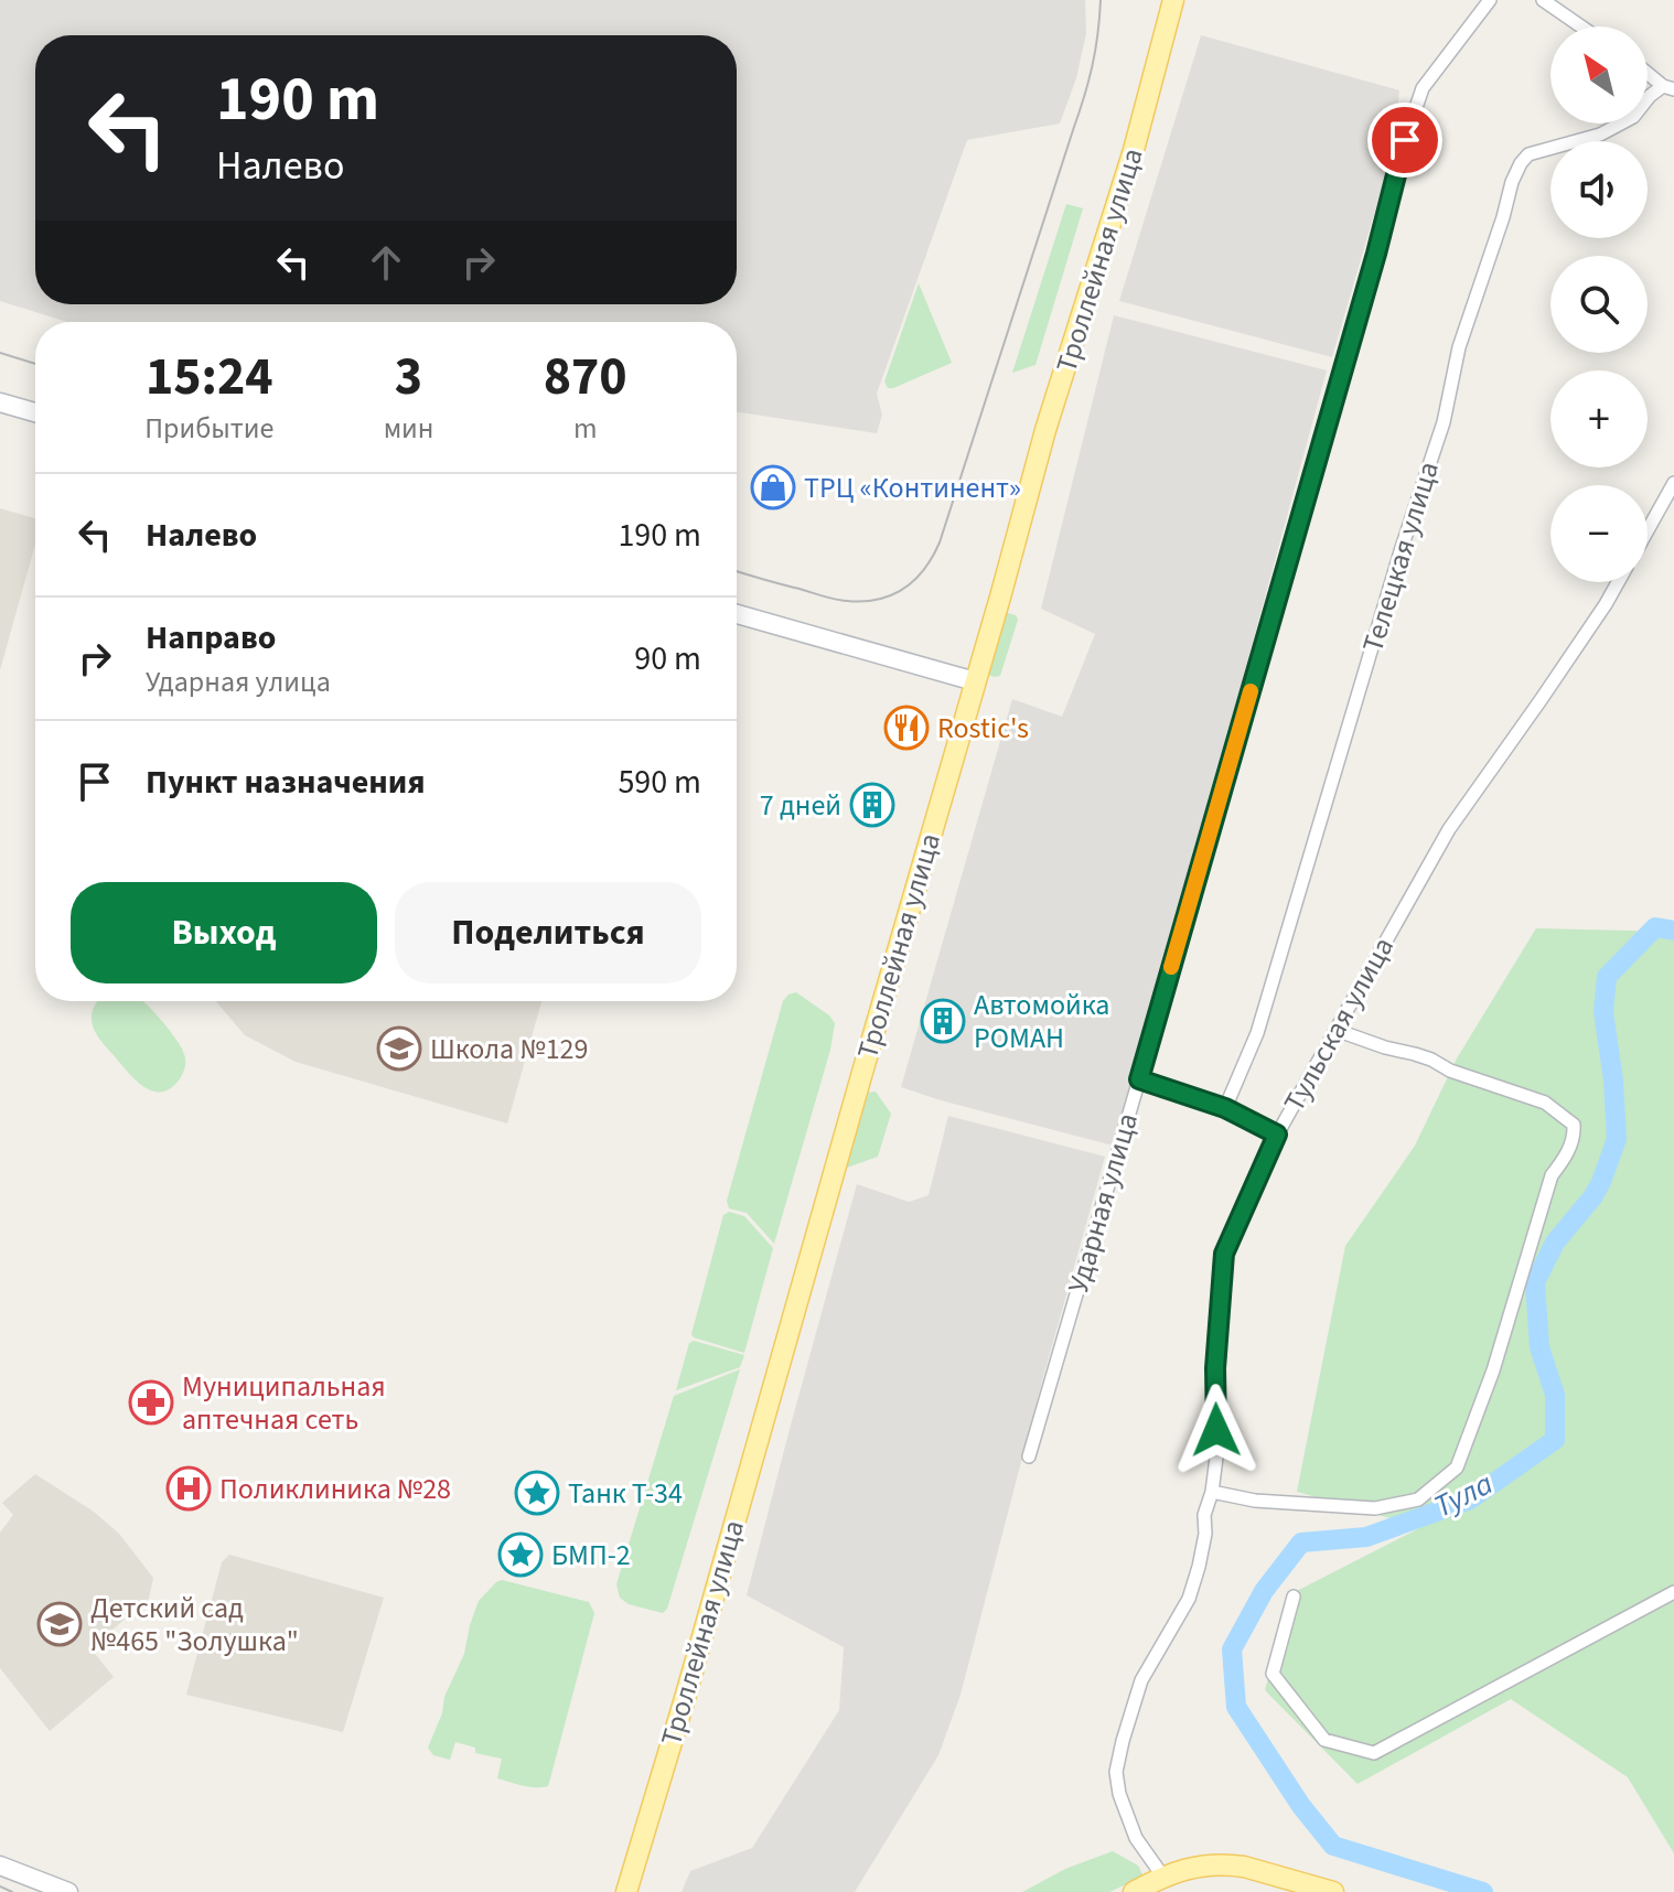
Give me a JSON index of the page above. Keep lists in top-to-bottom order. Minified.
{"streets":{"main road":["Троллейная улица"],"street":["Телецкая улица","Тульская улица","Ударная улица"]},"water":["Тула"],"places":{"shop":["ТРЦ «Континент»"],"restaurant":["Rostic's"],"building":["7 дней","Автомойка РОМАН"],"school or university":["Школа №129","Детский сад №465 \"Золушка\""],"pharmacy":["Муниципальная аптечная сеть"],"hospital":["Поликлиника №28"],"place":["Танк Т-34","БМП-2"]},"north":"top left","page":{"map_buttons":["+","−"],"turn":["190 m","Налево"],"eta":["15:24","Прибытие","3","мин","870","m"],"list":[{"name":"Налево","value":"190 m"},{"name":"Направо","note":"Ударная улица","value":"90 m"},{"name":"Пункт назначения","value":"590 m"}],"buttons":["Выход","Поделиться"]}}
